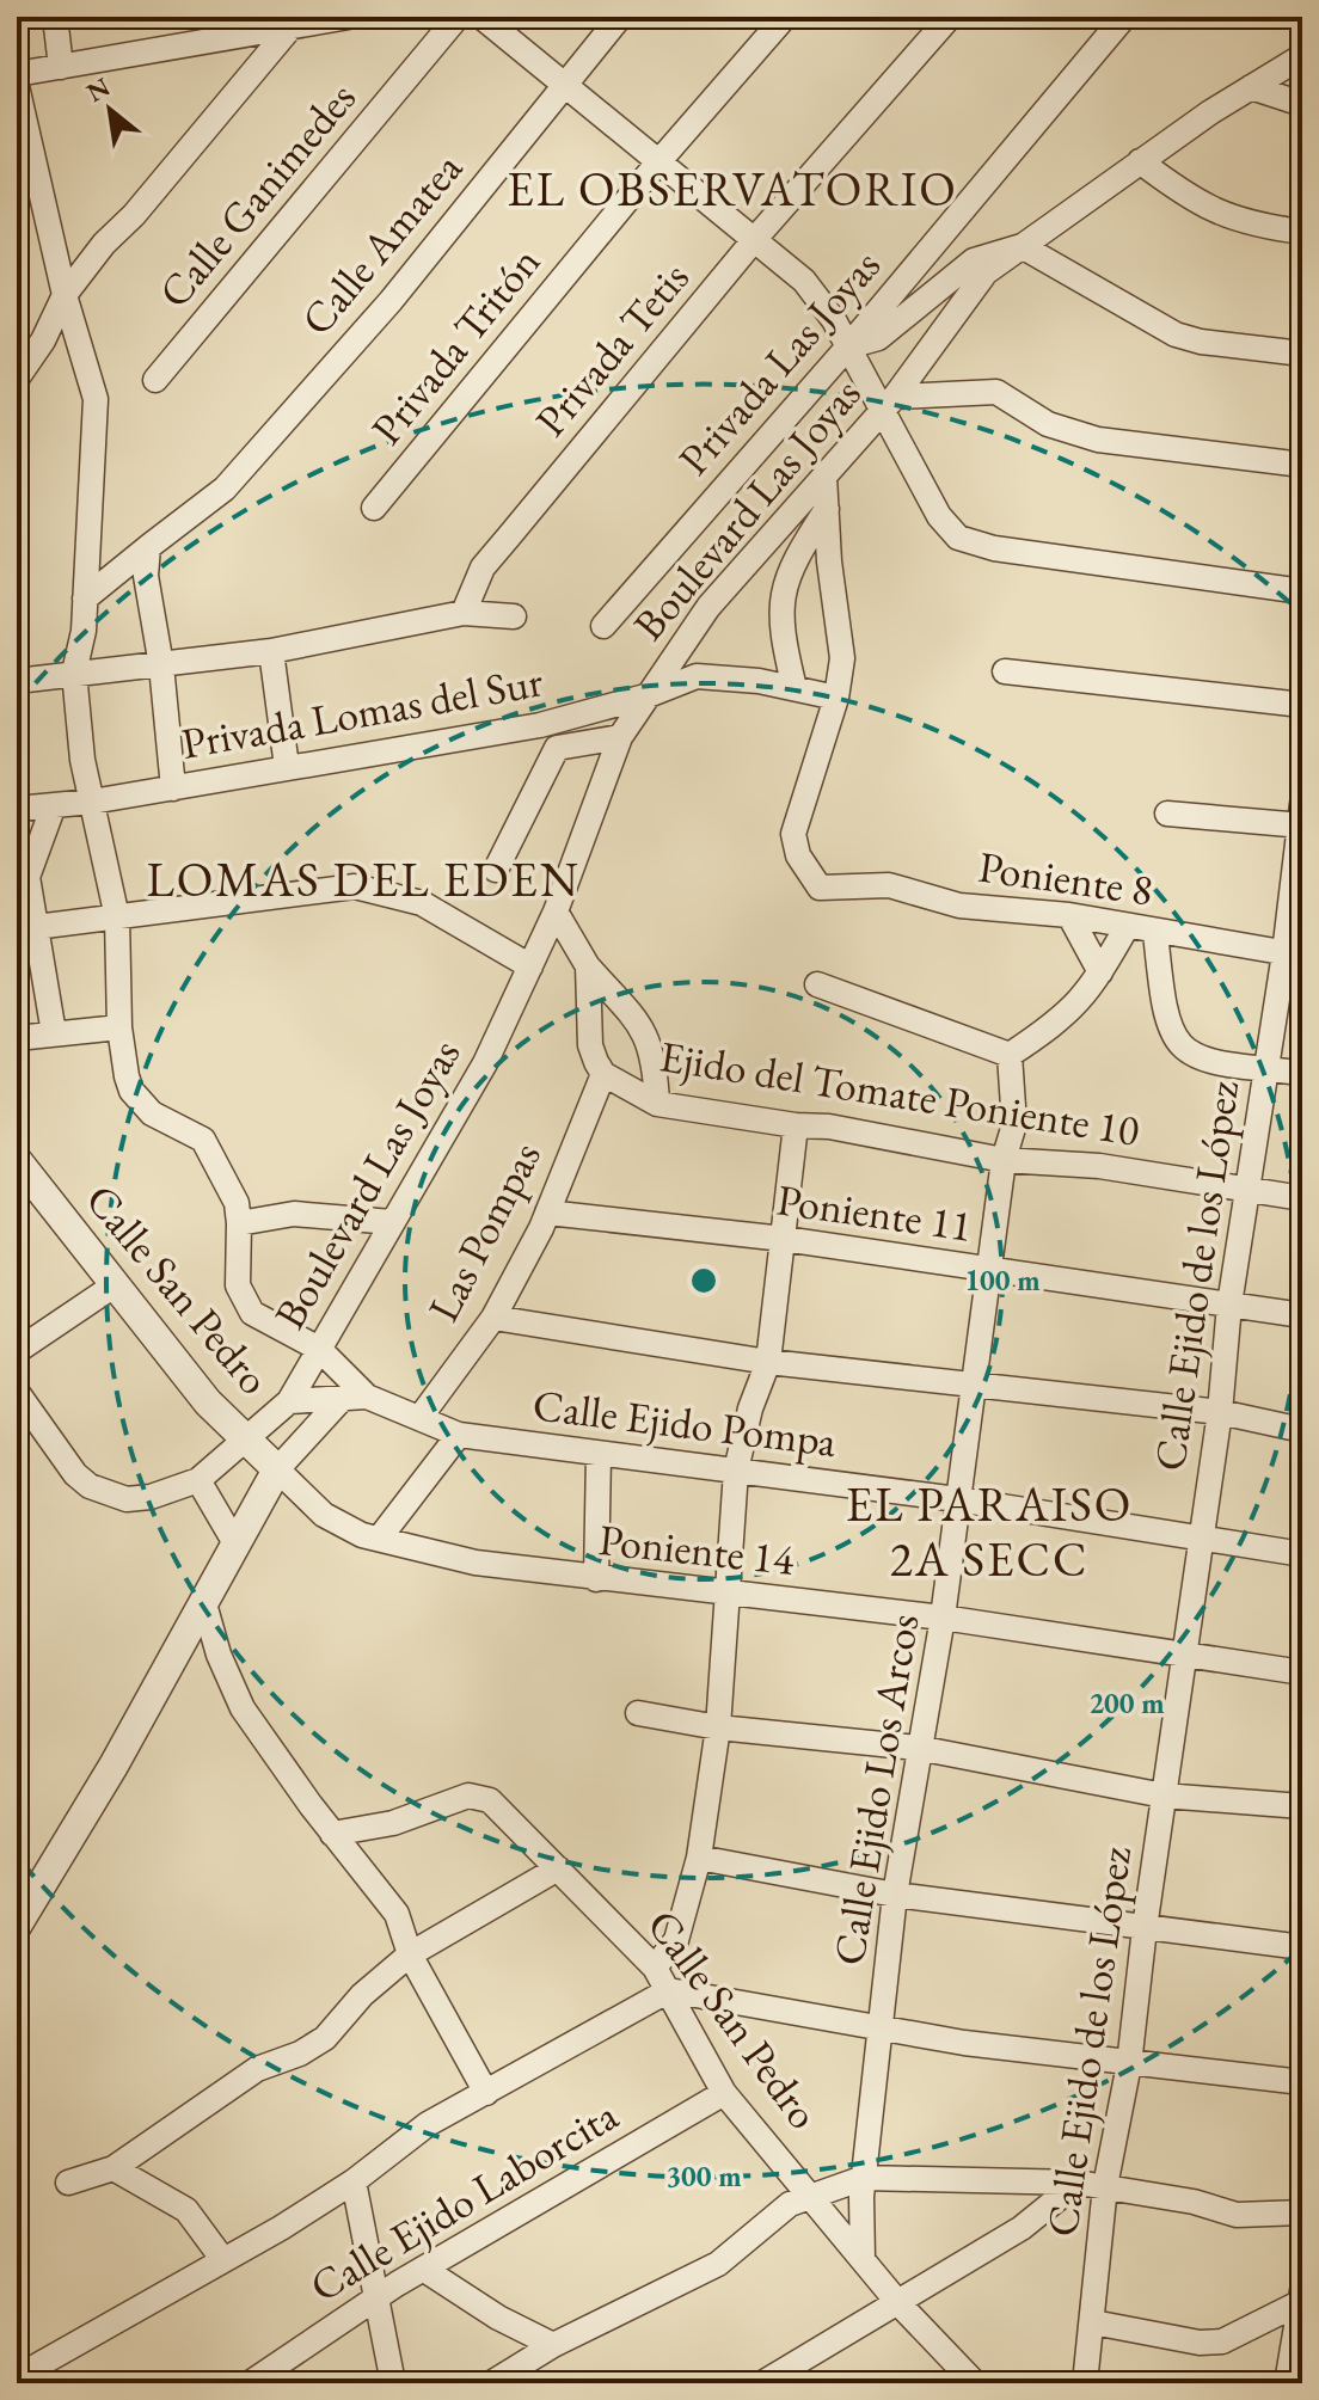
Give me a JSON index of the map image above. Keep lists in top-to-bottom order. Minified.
{"streets":{"street":["Calle Ganimedes","Calle Amatea","Privada Tritón","Privada Tetis","Privada Las Joyas","Boulevard Las Joyas","Privada Lomas del Sur","Poniente 8","Ejido del Tomate Poniente 10","Poniente 11","Las Pompas","Calle Ejido de los López","Calle San Pedro","Calle Ejido Pompa","Poniente 14","Calle Ejido Los Arcos","Calle Ejido Laborcita"]},"crossings":[["Boulevard Las Joyas","Privada Lomas del Sur"],["Boulevard Las Joyas","Ejido del Tomate Poniente 10"],["Boulevard Las Joyas","Calle Ejido Pompa"],["Privada Lomas del Sur","Poniente 8"],["Poniente 8","Calle Ejido de los López"],["Ejido del Tomate Poniente 10","Las Pompas"],["Ejido del Tomate Poniente 10","Calle Ejido de los López"],["Ejido del Tomate Poniente 10","Calle Ejido Los Arcos"],["Poniente 11","Las Pompas"],["Poniente 11","Calle Ejido de los López"],["Poniente 11","Calle Ejido Los Arcos"],["Las Pompas","Calle Ejido Pompa"],["Calle Ejido de los López","Calle Ejido Pompa"],["Calle Ejido de los López","Poniente 14"],["Calle San Pedro","Poniente 14"],["Calle San Pedro","Calle Ejido Los Arcos"],["Calle San Pedro","Calle Ejido Laborcita"],["Calle Ejido Pompa","Calle Ejido Los Arcos"],["Poniente 14","Calle Ejido Los Arcos"]],"districts":["EL OBSERVATORIO","LOMAS DEL EDEN","EL PARAISO 2A SECC"],"north":"top left","rings":["100 m","200 m","300 m"]}
